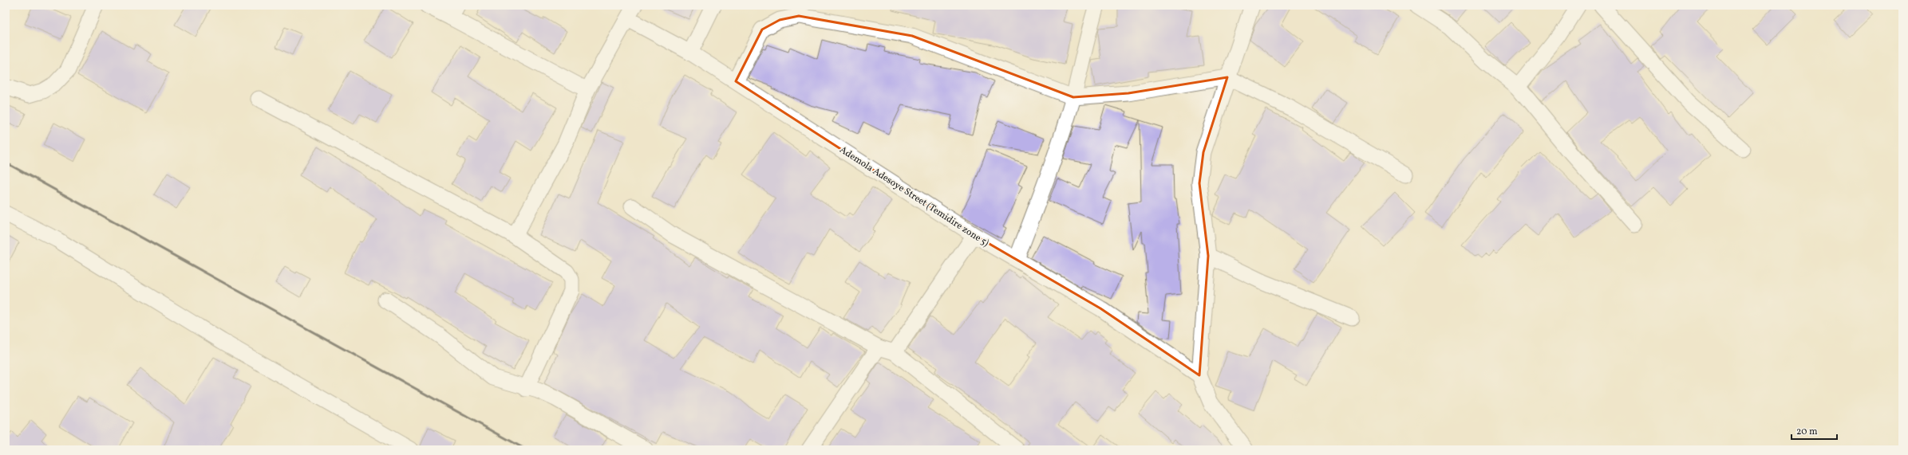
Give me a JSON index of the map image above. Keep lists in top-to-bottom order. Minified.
{"streets":{"street":["Ademola Adesoye Street (Temidire zone 5)"]},"scale_bar":"20 m"}
